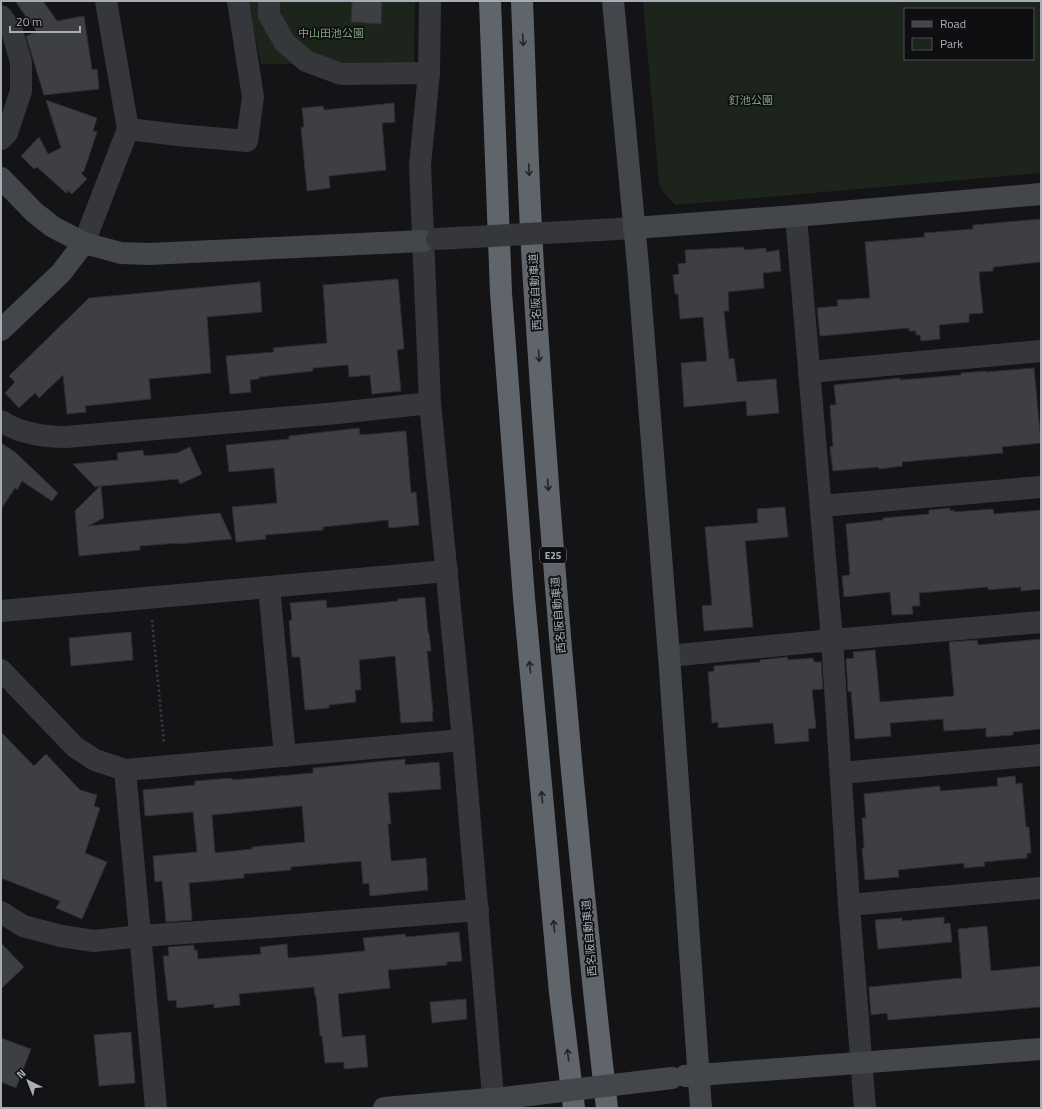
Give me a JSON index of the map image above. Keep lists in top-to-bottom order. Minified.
{"streets":{"highway":["西名阪自動車道","E25"]},"parks":["中山田池公園","釘池公園"],"legend":["Road","Park"],"scale_bar":"20 m","north":"top left"}
